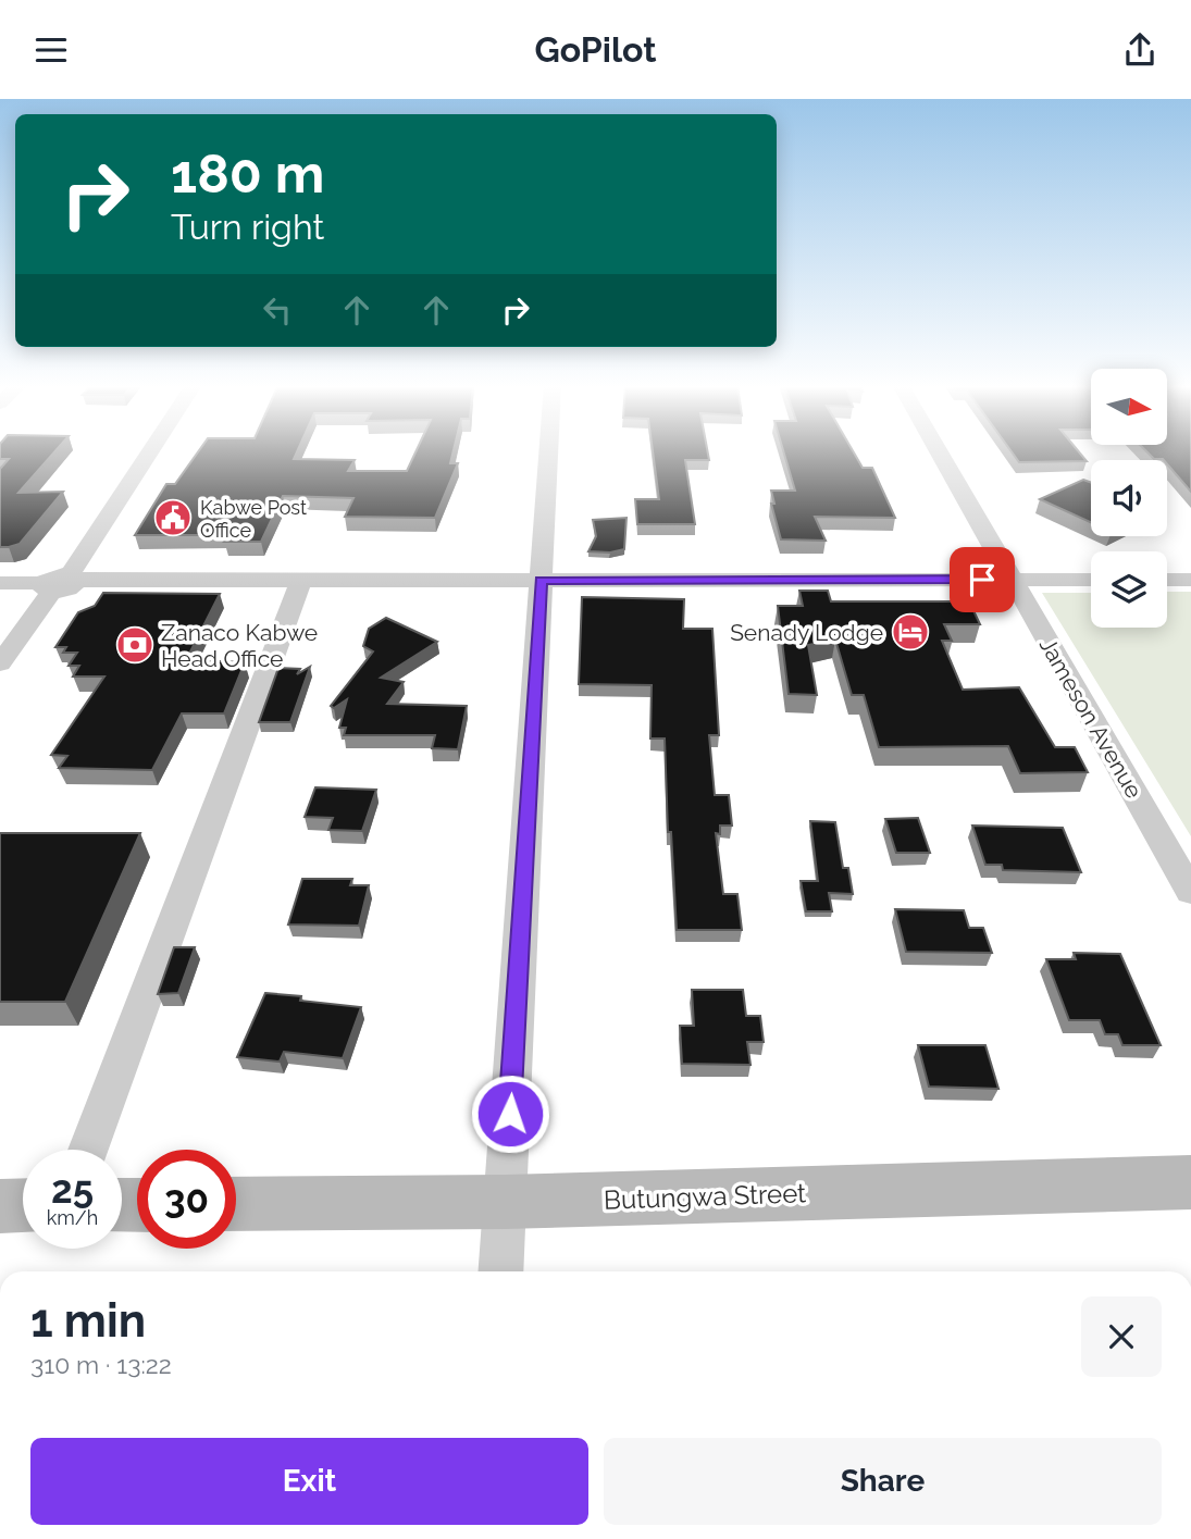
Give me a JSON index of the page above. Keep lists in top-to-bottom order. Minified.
{"streets":{"main road":["Butungwa Street"],"street":["Jameson Avenue"]},"places":{"public building":["Kabwe Post Office"],"hotel":["Senady Lodge"],"bank":["Zanaco Kabwe Head Office"]},"north":"right","page":{"header":"GoPilot","turn":["180 m","Turn right"],"speed":"25 km/h","limit":"30","heading":["1 min","310 m · 13:22"],"buttons":["Exit","Share"]}}
